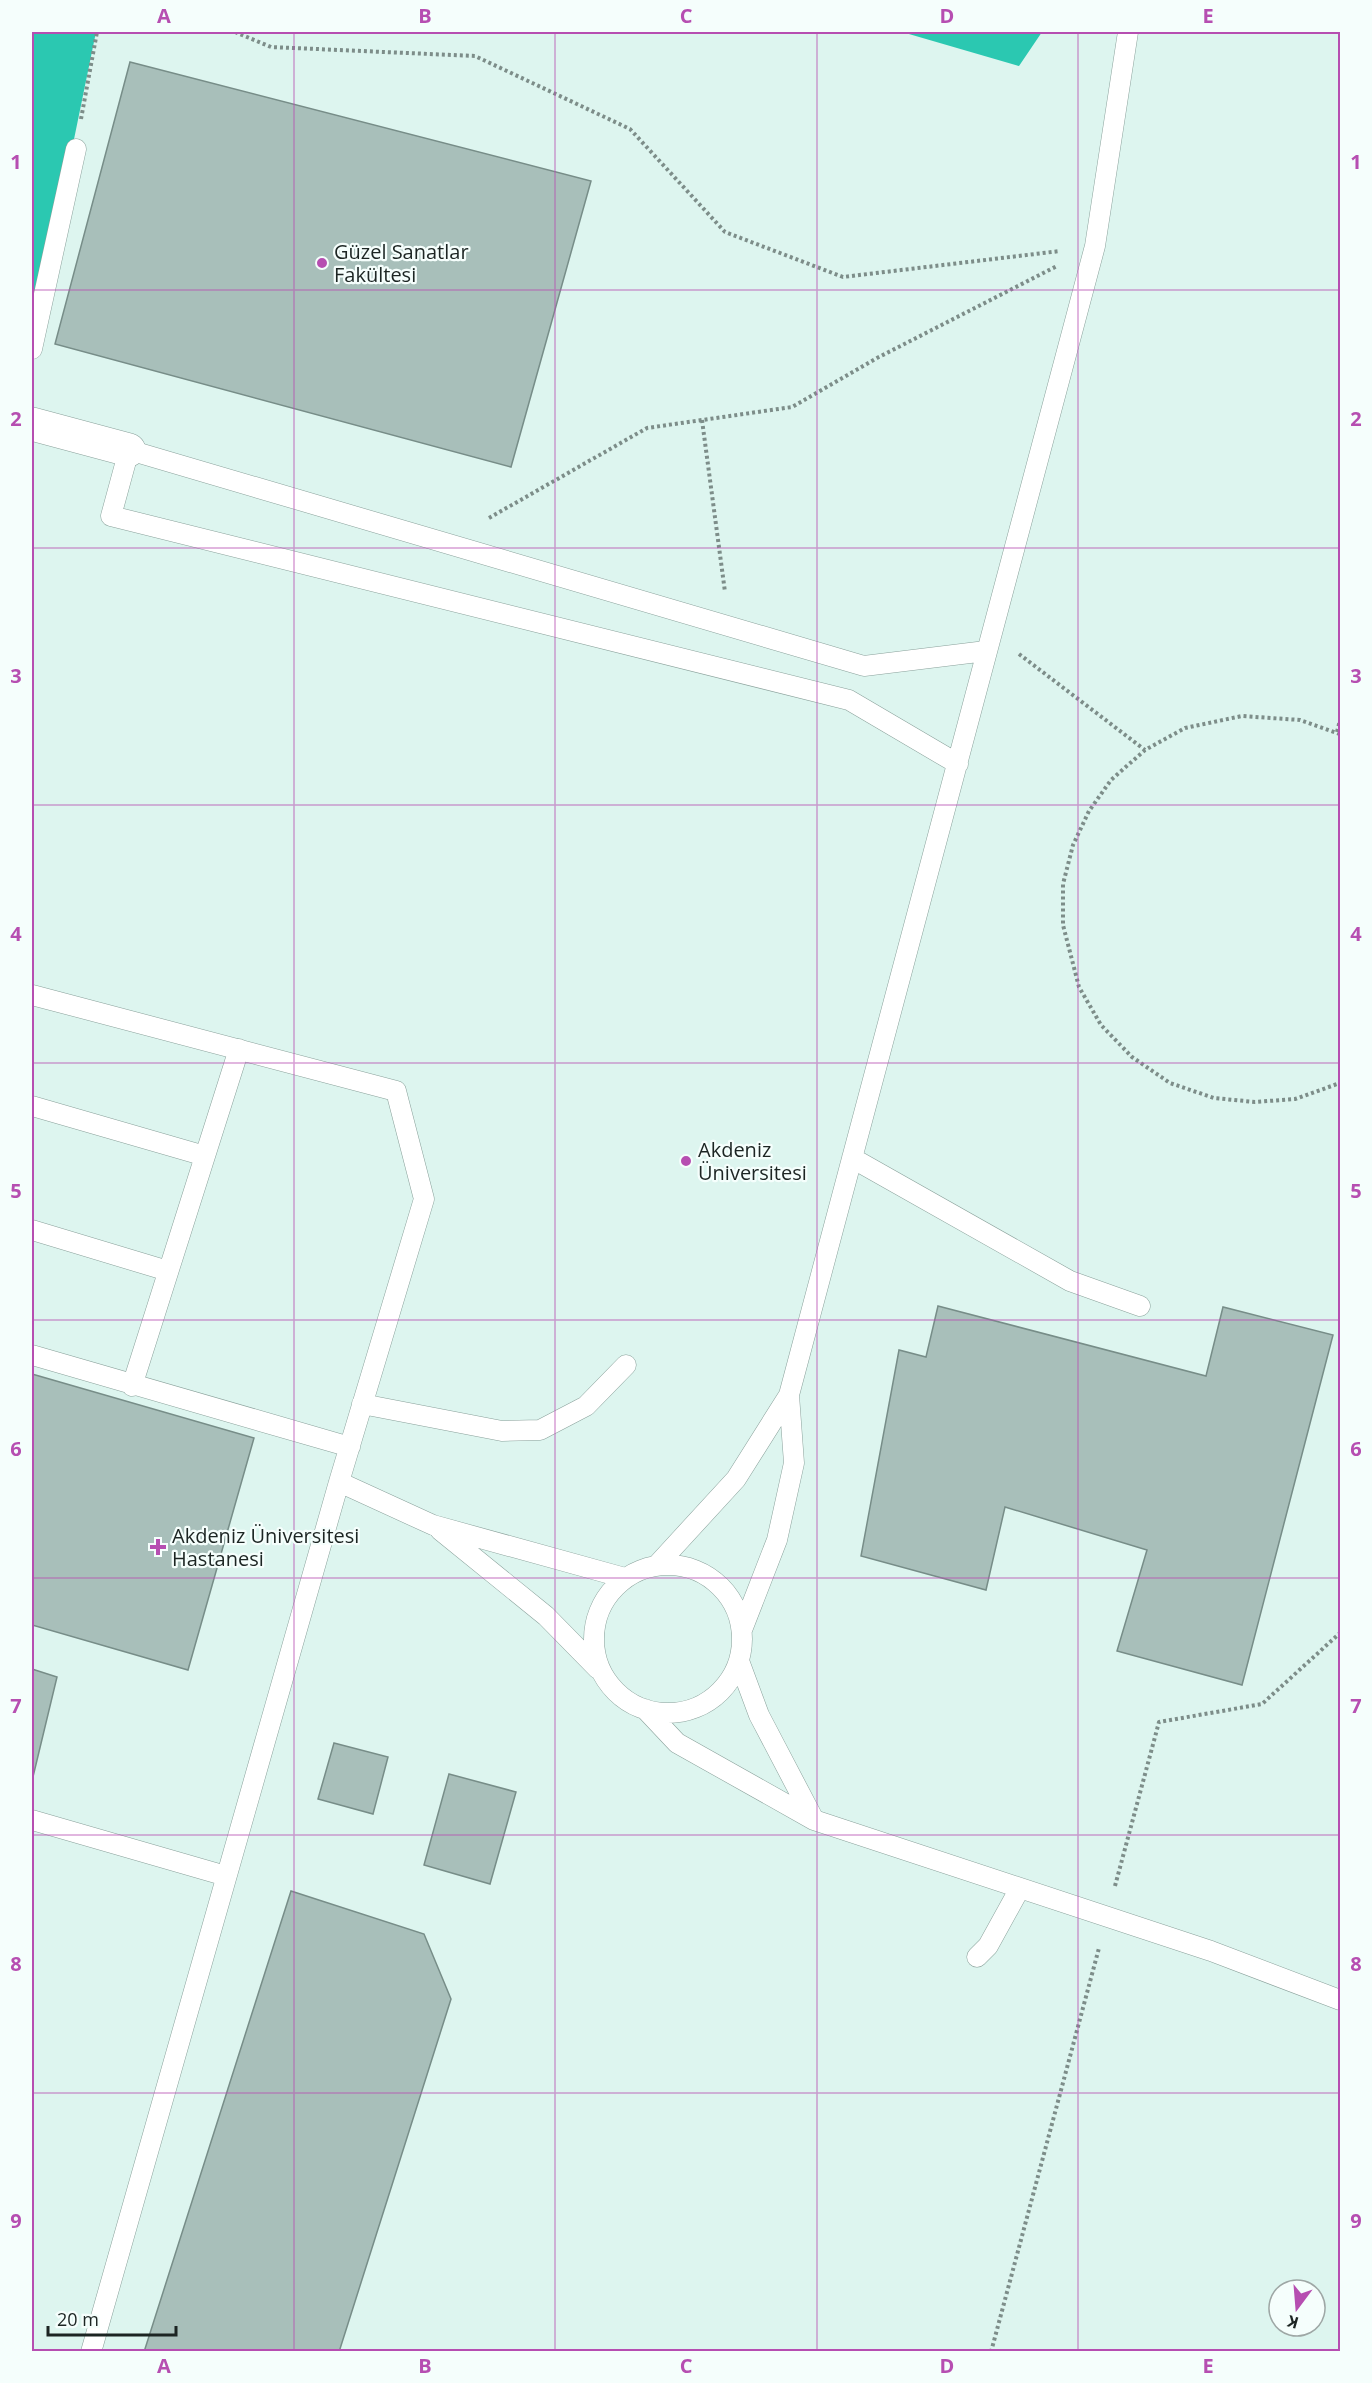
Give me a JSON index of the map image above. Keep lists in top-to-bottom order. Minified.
{"places":{"other":["Güzel Sanatlar Fakültesi","Akdeniz Üniversitesi"],"health":["Akdeniz Üniversitesi Hastanesi"]},"scale_bar":"20 m","north":"bottom","grid":{"columns":["A","B","C","D","E"],"rows":["1","2","3","4","5","6","7","8","9"]}}
